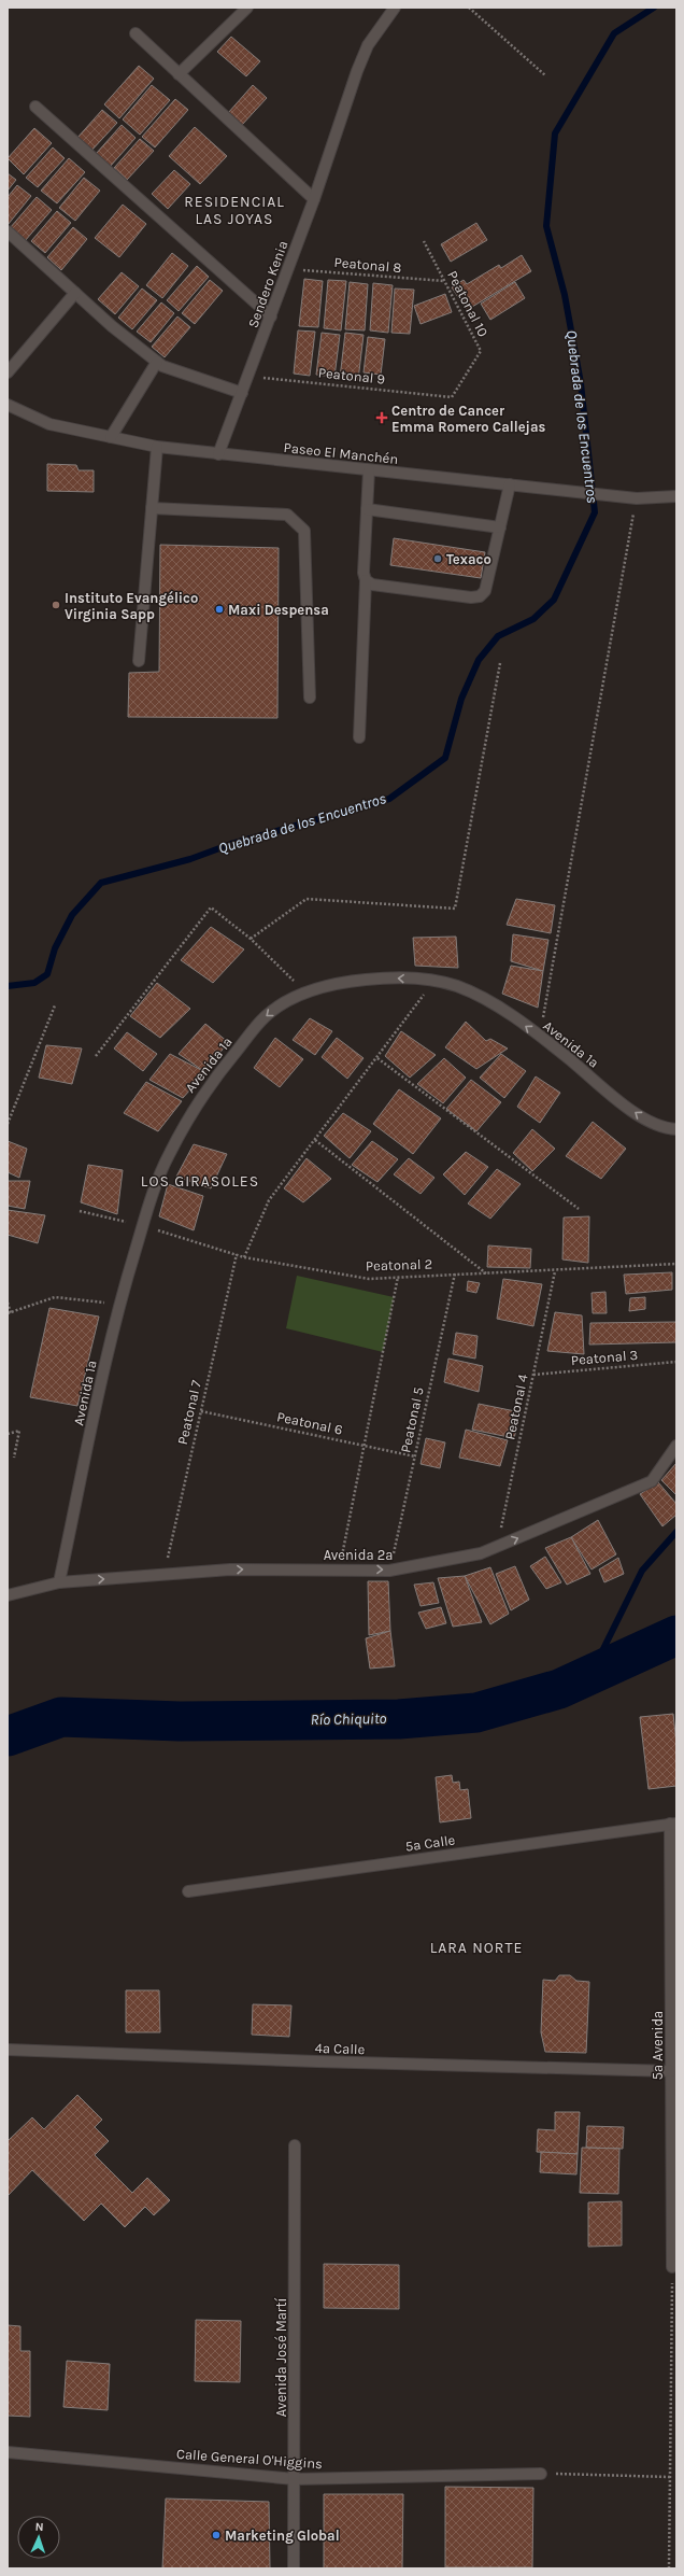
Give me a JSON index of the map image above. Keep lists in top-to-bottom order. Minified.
{"streets":{"street":["Sendero Kenia","Paseo El Manchén","Avenida 1a","Avenida 2a","5a Calle","5a Avenida","4a Calle","Avenida José Martí","Calle General O'Higgins"],"path":["Peatonal 8","Peatonal 10","Peatonal 9","Peatonal 2","Peatonal 3","Peatonal 4","Peatonal 7","Peatonal 5","Peatonal 6"]},"crossings":[["Peatonal 8","Sendero Kenia"],["Peatonal 8","Peatonal 10"],["Sendero Kenia","Peatonal 9"],["Sendero Kenia","Paseo El Manchén"],["Peatonal 10","Peatonal 9"],["Avenida 1a","Peatonal 2"],["Avenida 1a","Avenida 2a"],["Peatonal 2","Peatonal 4"],["Peatonal 2","Peatonal 7"],["Peatonal 2","Peatonal 5"],["Peatonal 3","Peatonal 4"],["Peatonal 4","Avenida 2a"],["Peatonal 7","Peatonal 6"],["Peatonal 7","Avenida 2a"],["Peatonal 5","Peatonal 6"],["Peatonal 5","Avenida 2a"],["5a Calle","5a Avenida"],["5a Avenida","4a Calle"],["Avenida José Martí","Calle General O'Higgins"]],"one_way":["Avenida 2a"],"districts":["RESIDENCIAL LAS JOYAS","LOS GIRASOLES","LARA NORTE"],"water":["Quebrada de los Encuentros","Río Chiquito"],"places":{"health":["Centro de Cancer Emma Romero Callejas"],"other":["Texaco","Instituto Evangélico Virginia Sapp","Maxi Despensa","Marketing Global"]},"north":"top"}
